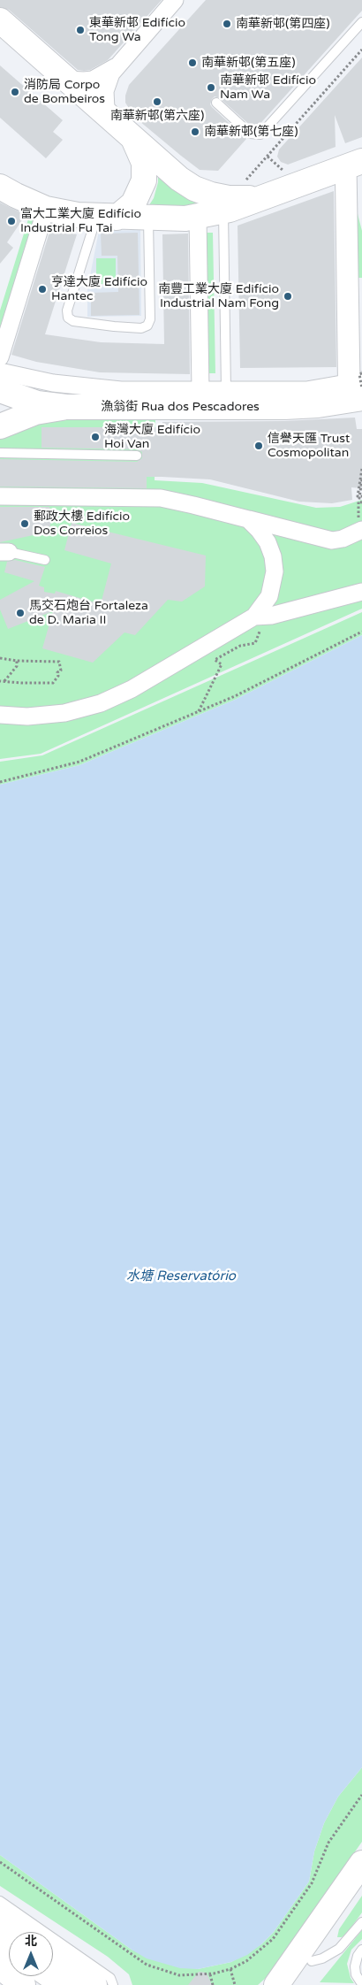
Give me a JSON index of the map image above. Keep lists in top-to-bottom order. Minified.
{"streets":{"main road":["漁翁街 Rua dos Pescadores"]},"water":["水塘 Reservatório"],"places":["南華新邨(第四座)","東華新邨 Edifício Tong Wa","南華新邨(第五座)","南華新邨 Edifício Nam Wa","消防局 Corpo de Bombeiros","南華新邨(第六座)","南華新邨(第七座)","富大工業大廈 Edifício Industrial Fu Tai","亨達大廈 Edifício Hantec","南豐工業大廈 Edifício Industrial Nam Fong","海灣大廈 Edifício Hoi Van","信譽天匯 Trust Cosmopolitan","郵政大樓 Edifício Dos Correios","馬交石炮台 Fortaleza de D. Maria II"],"north":"top"}
